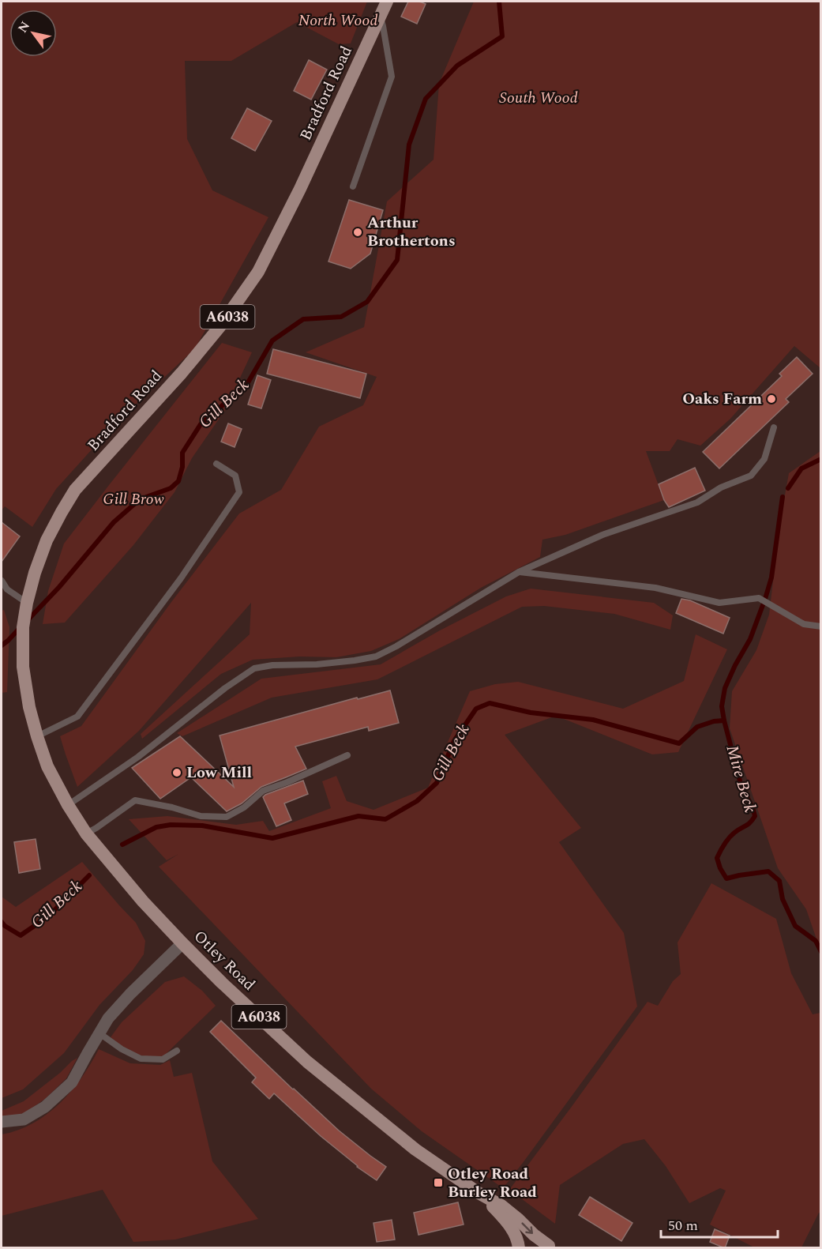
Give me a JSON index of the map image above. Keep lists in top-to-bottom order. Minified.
{"streets":{"main road":["Bradford Road","A6038","Otley Road"]},"crossings":[["Bradford Road","Otley Road"],["A6038","Otley Road"]],"water":["Gill Beck","Mire Beck"],"parks":["North Wood","South Wood","Gill Brow"],"places":{"other":["Arthur Brothertons","Oaks Farm","Low Mill"],"transit":["Otley Road Burley Road"]},"scale_bar":"50 m","north":"top left"}
